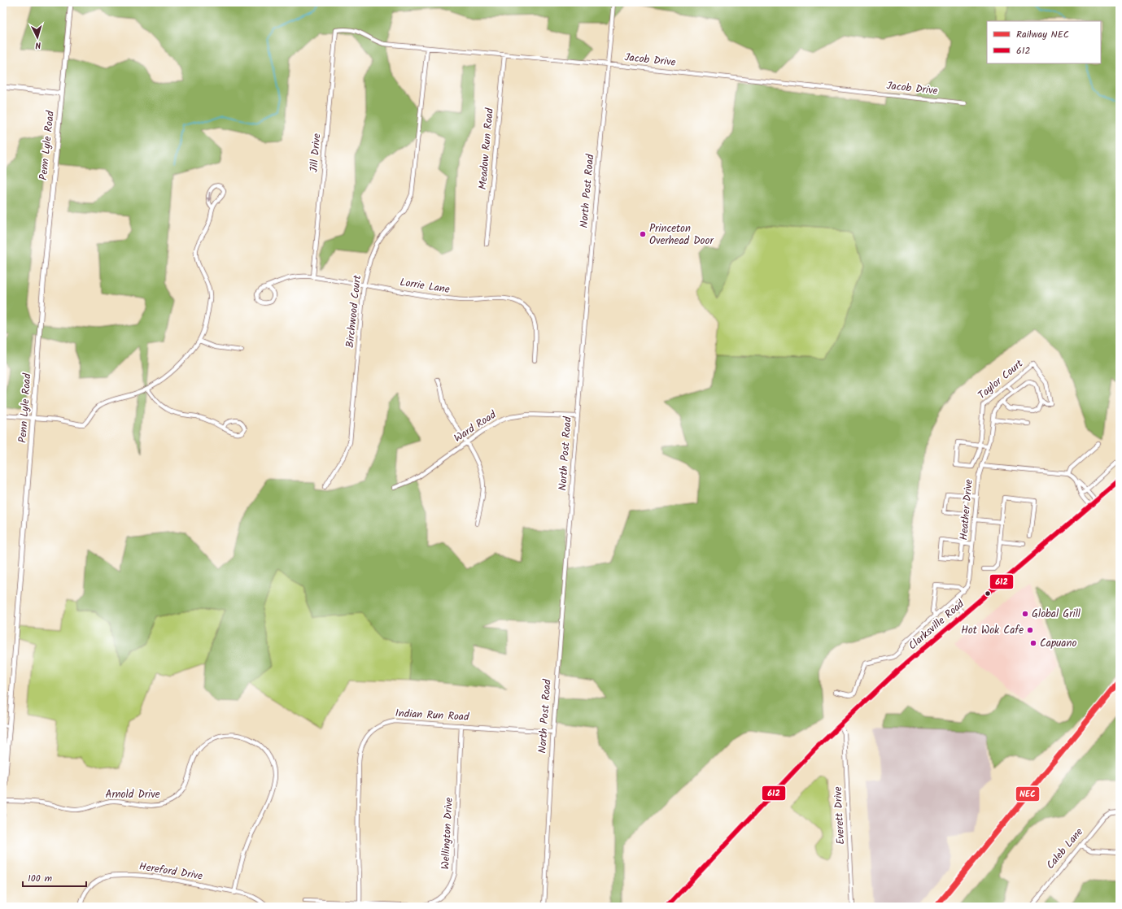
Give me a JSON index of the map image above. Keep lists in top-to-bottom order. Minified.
{"streets":{"street":["Jacob Drive","Penn Lyle Road","Meadow Run Road","Jill Drive","North Post Road","Lorrie Lane","Birchwood Court","Taylor Court","Ward Road","Heather Drive","Clarksville Road","Indian Run Road","Arnold Drive","Everett Drive","Wellington Drive","Caleb Lane","Hereford Drive"]},"crossings":[["Jacob Drive","Meadow Run Road"],["Jacob Drive","Jill Drive"],["Jacob Drive","North Post Road"],["Jacob Drive","Birchwood Court"],["Penn Lyle Road","Arnold Drive"],["Jill Drive","Lorrie Lane"],["North Post Road","Ward Road"],["North Post Road","Indian Run Road"],["Lorrie Lane","Birchwood Court"],["Taylor Court","Heather Drive"],["Clarksville Road","Everett Drive"],["Indian Run Road","Wellington Drive"],["Arnold Drive","Hereford Drive"]],"places":["Princeton Overhead Door","Global Grill","Hot Wok Cafe","Capuano"],"lines":["transit line 612","rail line NEC"],"legend":["Railway NEC","612"],"scale_bar":"100 m","north":"bottom"}
